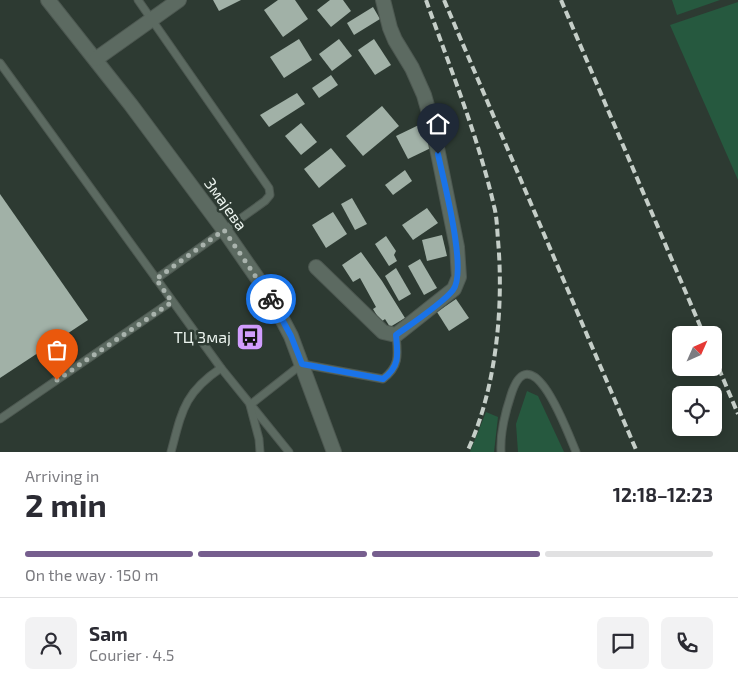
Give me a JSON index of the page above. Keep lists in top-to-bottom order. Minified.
{"streets":{"street":["Змајева"]},"places":{"bus stop":["ТЦ Змај"]},"north":"top right","page":{"heading":["2 min","Arriving in","12:18–12:23"],"panel":["Sam","Courier · 4.5"],"bar":"On the way · 150 m"}}
